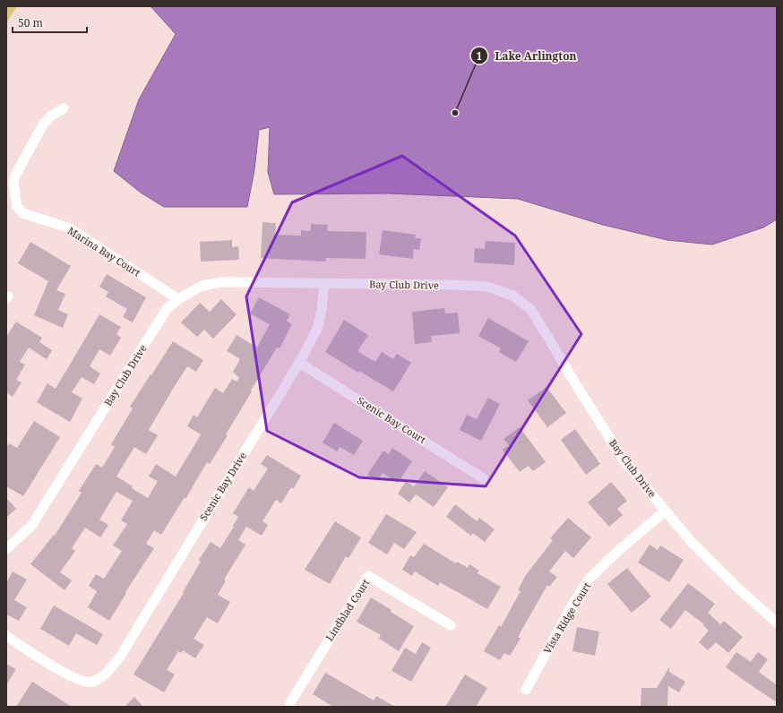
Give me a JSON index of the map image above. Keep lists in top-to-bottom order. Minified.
{"streets":{"street":["Marina Bay Court","Bay Club Drive","Scenic Bay Court","Scenic Bay Drive","Lindblad Court","Vista Ridge Court"]},"crossings":[["Marina Bay Court","Bay Club Drive"],["Bay Club Drive","Scenic Bay Drive"],["Bay Club Drive","Vista Ridge Court"],["Scenic Bay Court","Scenic Bay Drive"]],"places":["Lake Arlington"],"scale_bar":"50 m"}
